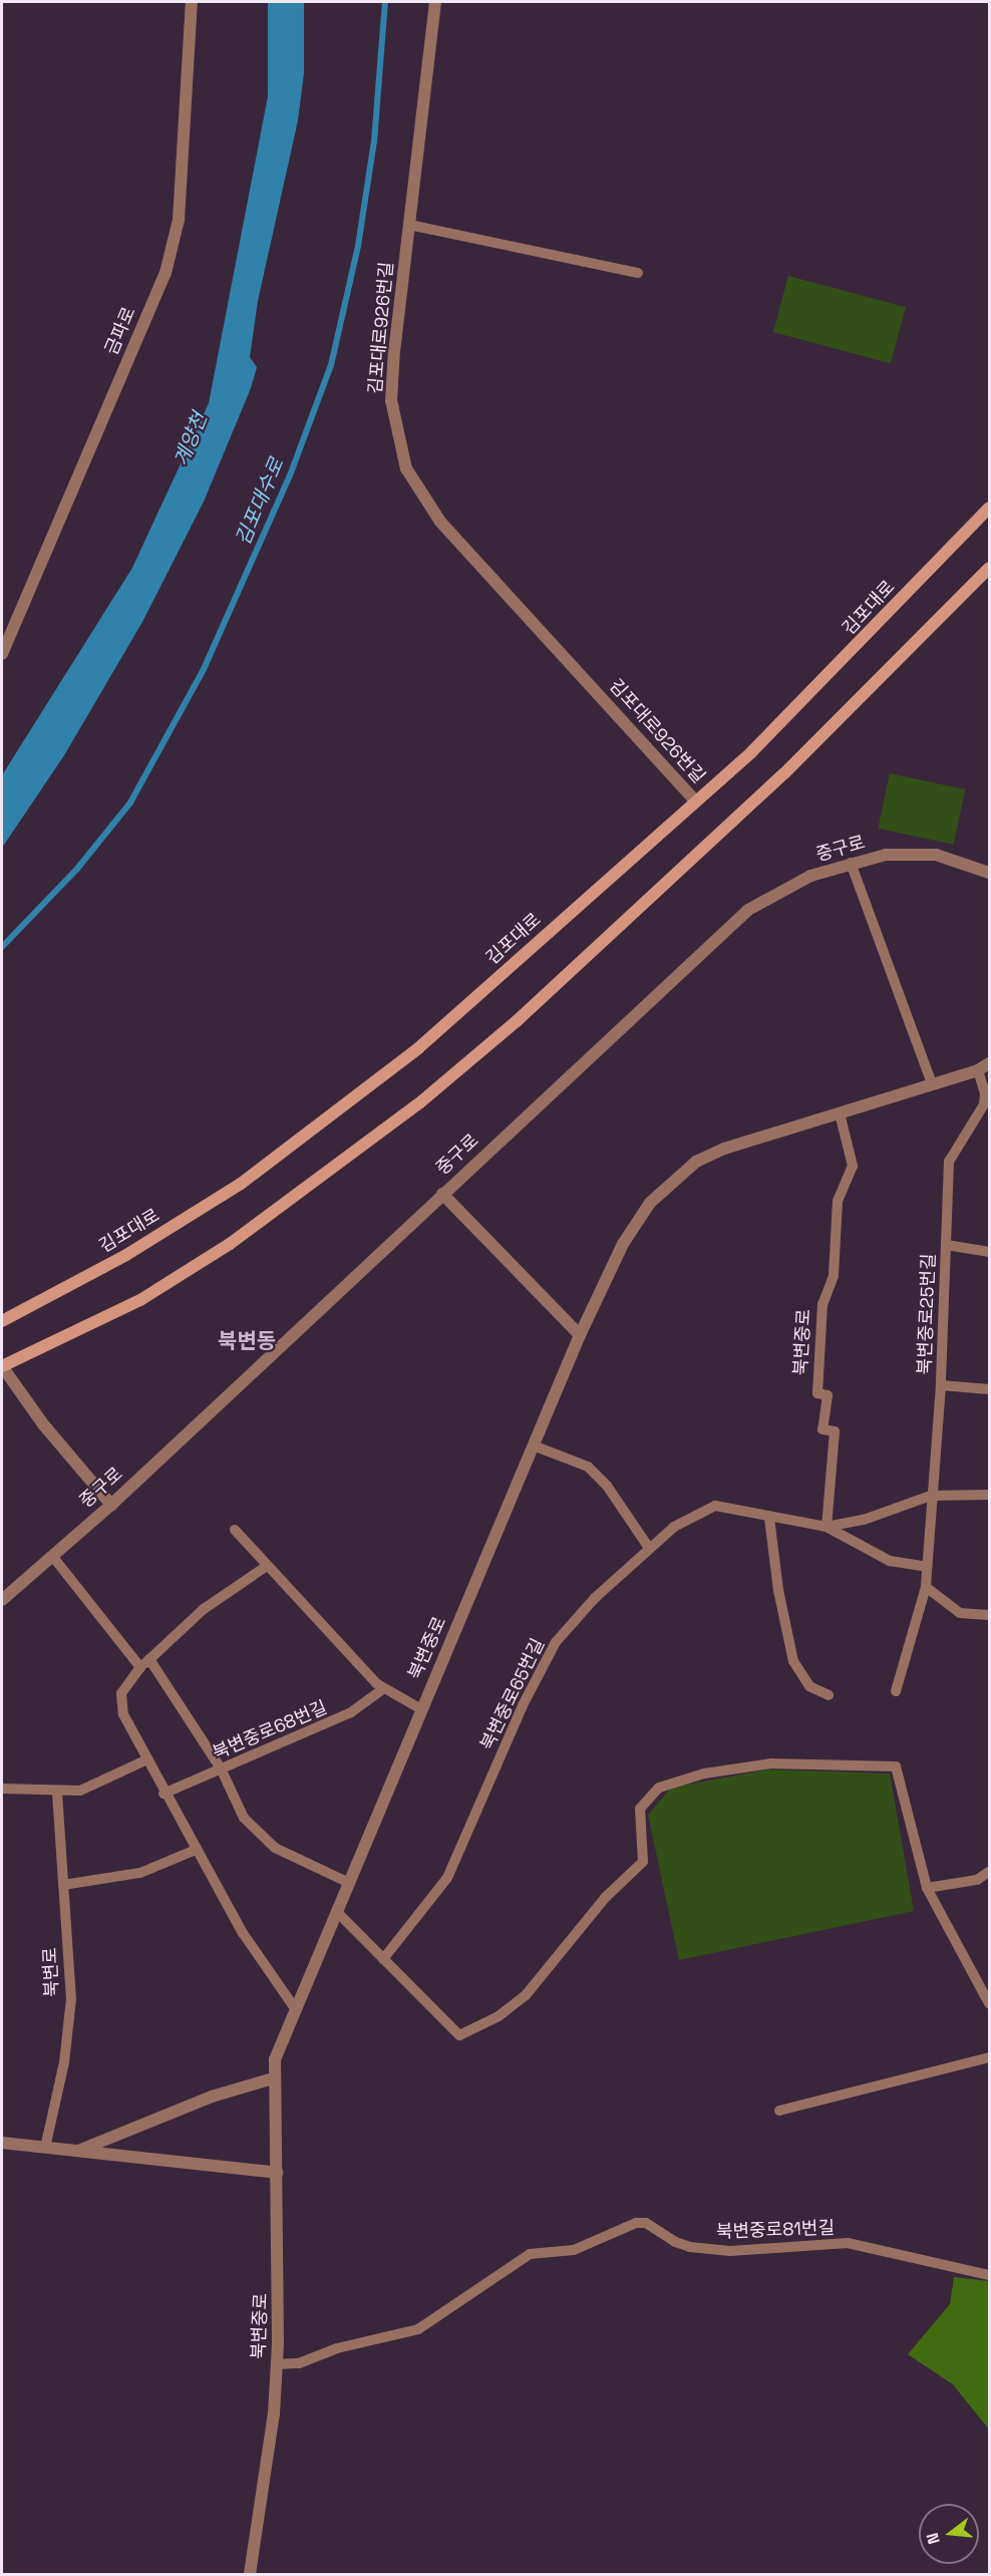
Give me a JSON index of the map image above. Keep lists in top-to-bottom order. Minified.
{"streets":{"main road":["김포대로"],"street":["김포대로926번길","금파로","중구로","북변중로"],"lane":["북변중로25번길","북변중로65번길","북변중로68번길","북변로","북변중로81번길"]},"crossings":[["김포대로926번길","김포대로"],["북변중로25번길","북변중로"],["북변중로25번길","북변중로65번길"],["북변중로","북변중로65번길"],["북변중로","북변중로68번길"],["북변중로","북변중로81번길"]],"districts":["북변동"],"water":["계양천","김포대수로"],"north":"left"}
